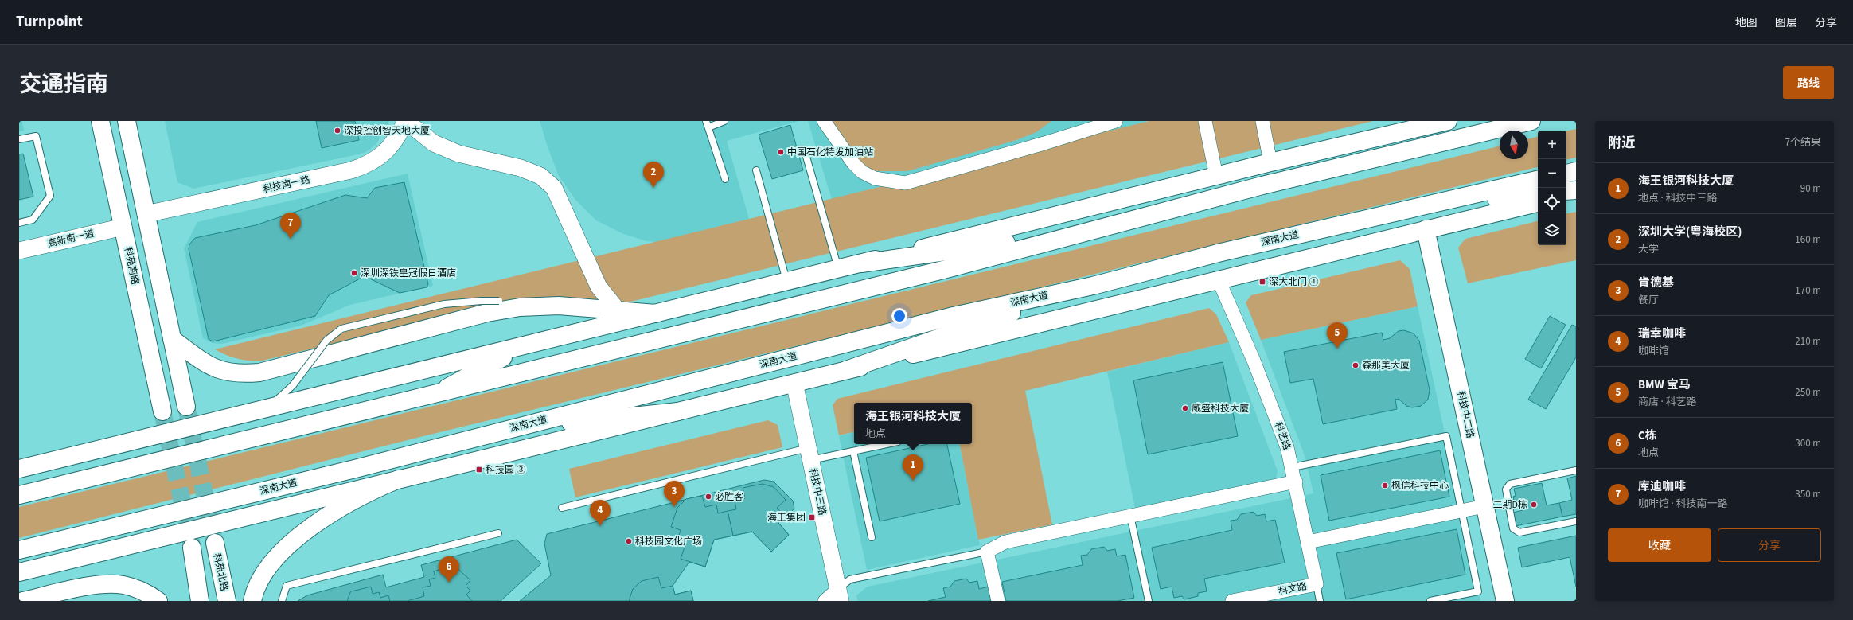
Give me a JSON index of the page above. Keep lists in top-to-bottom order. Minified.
{"streets":{"main road":["深南大道","科苑南路","科技中二路","科苑北路"],"street":["科技南一路","高新南一道","科艺路","科技中三路","科文路"]},"crossings":[["高新南一道","科苑南路"],["科艺路","科文路"]],"places":{"other":["深投控创智天地大厦","中国石化特发加油站","深圳深铁皇冠假日酒店","森那美大厦","威盛科技大廈","枫信科技中心","必胜客","二期D栋","科技园文化广场"],"transit":["深大北门 ①","科技园 ③","海王集团"]},"north":"bottom","page":{"header":"Turnpoint","nav":["地图","图层","分享"],"title":"交通指南","buttons":["路线",["收藏","分享"]],"heading":["附近","7个结果"],"map_buttons":["+","−"],"pins":["2","7","5","1","3","4","6"],"list":[{"mark":"1","name":"海王银河科技大厦","note":"地点 · 科技中三路","value":"90 m"},{"mark":"2","name":"深圳大学(粤海校区)","note":"大学","value":"160 m"},{"mark":"3","name":"肯德基","note":"餐厅","value":"170 m"},{"mark":"4","name":"瑞幸咖啡","note":"咖啡馆","value":"210 m"},{"mark":"5","name":"BMW 宝马","note":"商店 · 科艺路","value":"250 m"},{"mark":"6","name":"C栋","note":"地点","value":"300 m"},{"mark":"7","name":"库迪咖啡","note":"咖啡馆 · 科技南一路","value":"350 m"}],"popup":["海王银河科技大厦","地点"]}}
